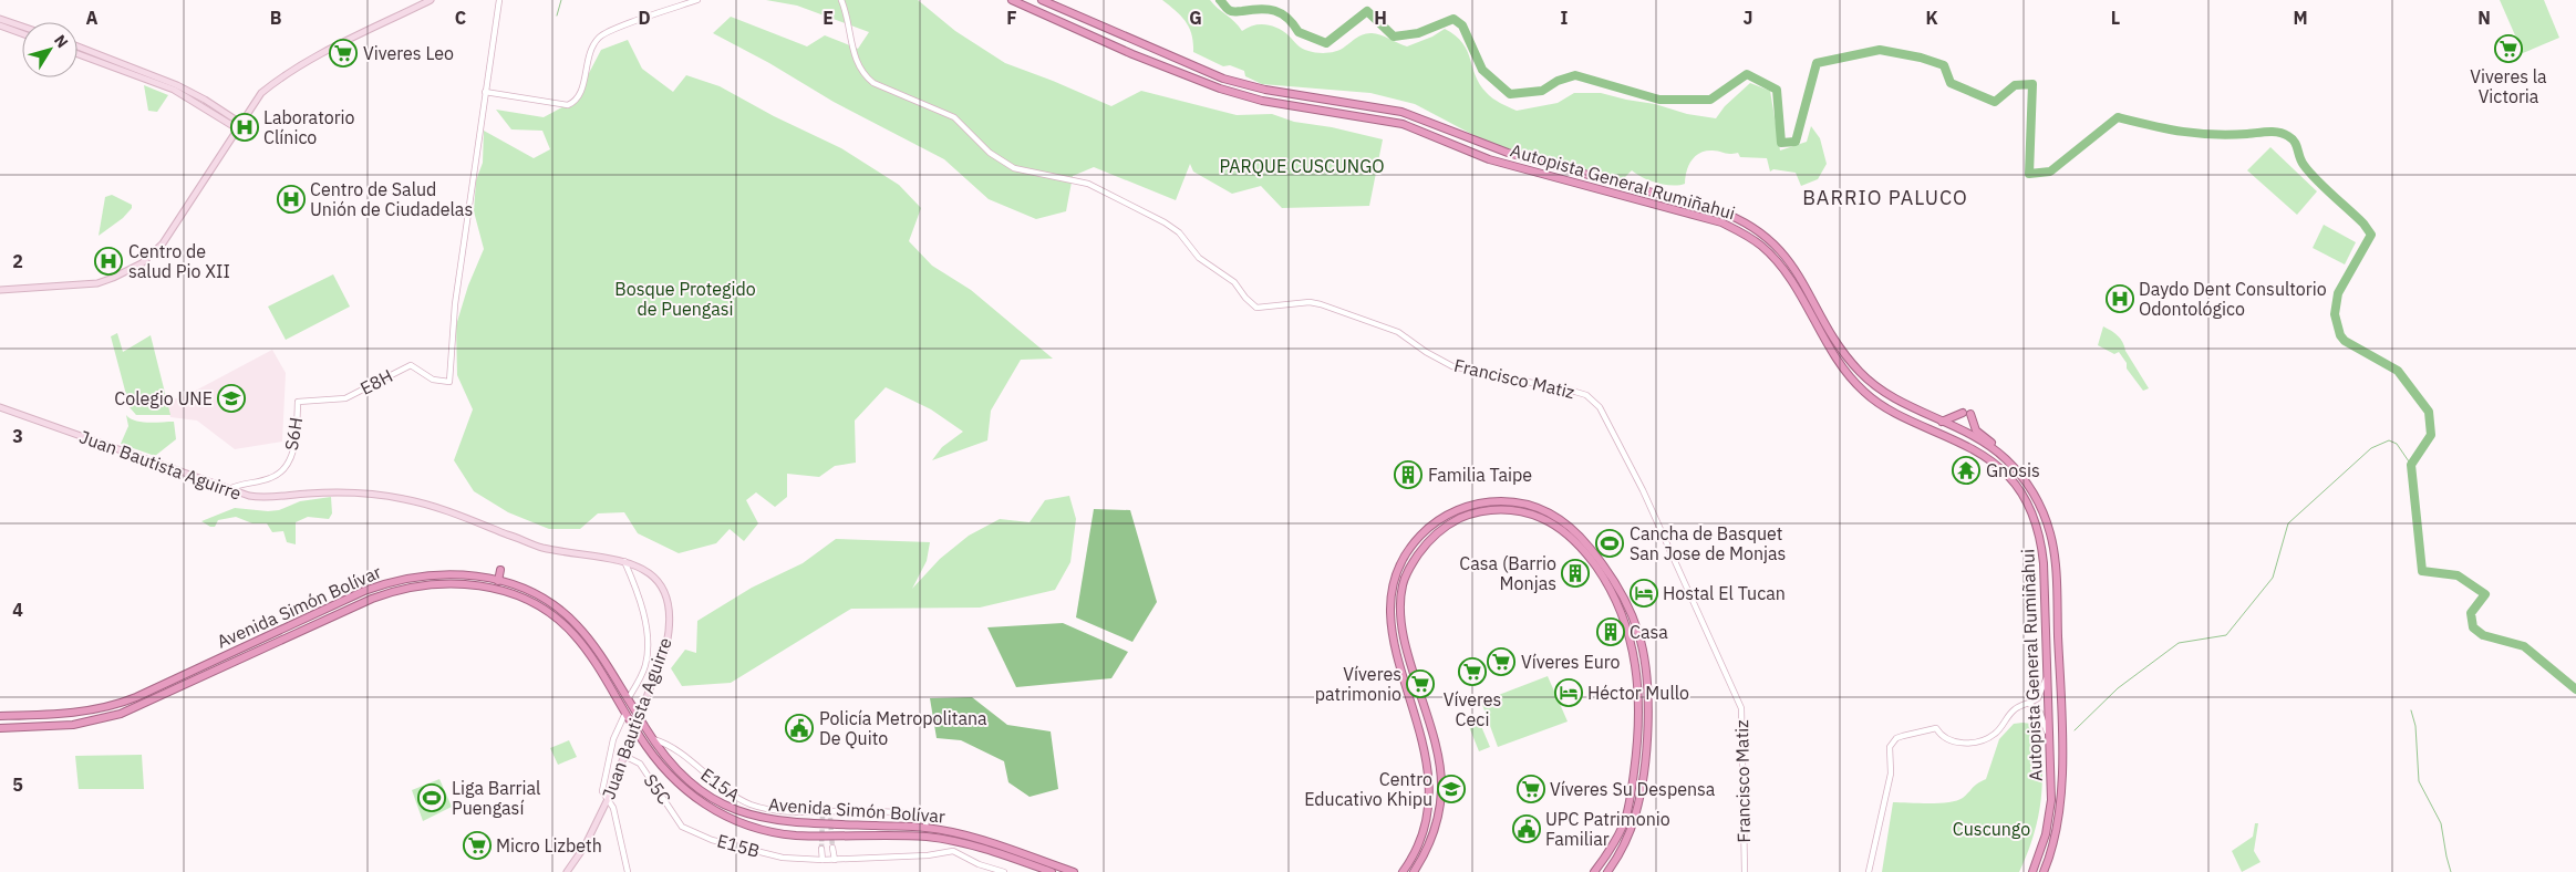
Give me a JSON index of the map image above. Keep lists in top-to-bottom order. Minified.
{"streets":{"highway":["Autopista General Rumiñahui","Avenida Simón Bolívar"],"main road":["Juan Bautista Aguirre"],"street":["Francisco Matiz","E8H","S6H","E15A","S5C","E15B"]},"crossings":[["E8H","S6H"],["S6H","Juan Bautista Aguirre"],["Juan Bautista Aguirre","S5C"],["Avenida Simón Bolívar","E15A"],["S5C","E15B"]],"districts":["BARRIO PALUCO"],"parks":["PARQUE CUSCUNGO","Bosque Protegido de Puengasi","Cuscungo"],"places":{"supermarket":["Viveres la Victoria","Viveres Leo","Víveres Euro","Víveres Ceci","Víveres patrimonio","Víveres Su Despensa","Micro Lizbeth"],"hospital":["Laboratorio Clínico","Centro de Salud Unión de Ciudadelas","Centro de salud Pio XII","Daydo Dent Consultorio Odontológico"],"school or university":["Colegio UNE","Centro Educativo Khipu"],"temple":["Gnosis"],"building":["Familia Taipe","Casa (Barrio Monjas","Casa"],"sports":["Cancha de Basquet San Jose de Monjas","Liga Barrial Puengasí"],"hotel":["Hostal El Tucan","Héctor Mullo"],"public building":["Policía Metropolitana De Quito","UPC Patrimonio Familiar"]},"north":"top right","grid":{"columns":["A","B","C","D","E","F","G","H","I","J","K","L","M","N"],"rows":["2","3","4","5"]}}
